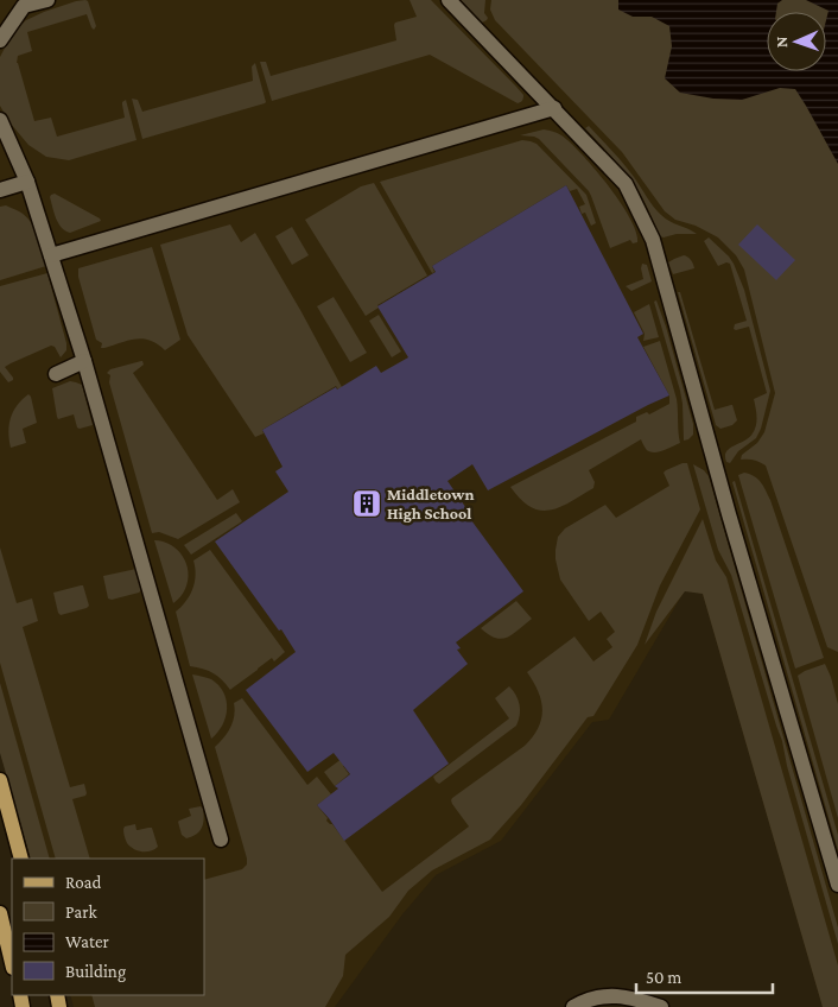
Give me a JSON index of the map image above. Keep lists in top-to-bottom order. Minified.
{"places":{"building":["Middletown High School"]},"legend":["Road","Park","Water","Building"],"scale_bar":"50 m","north":"left"}
